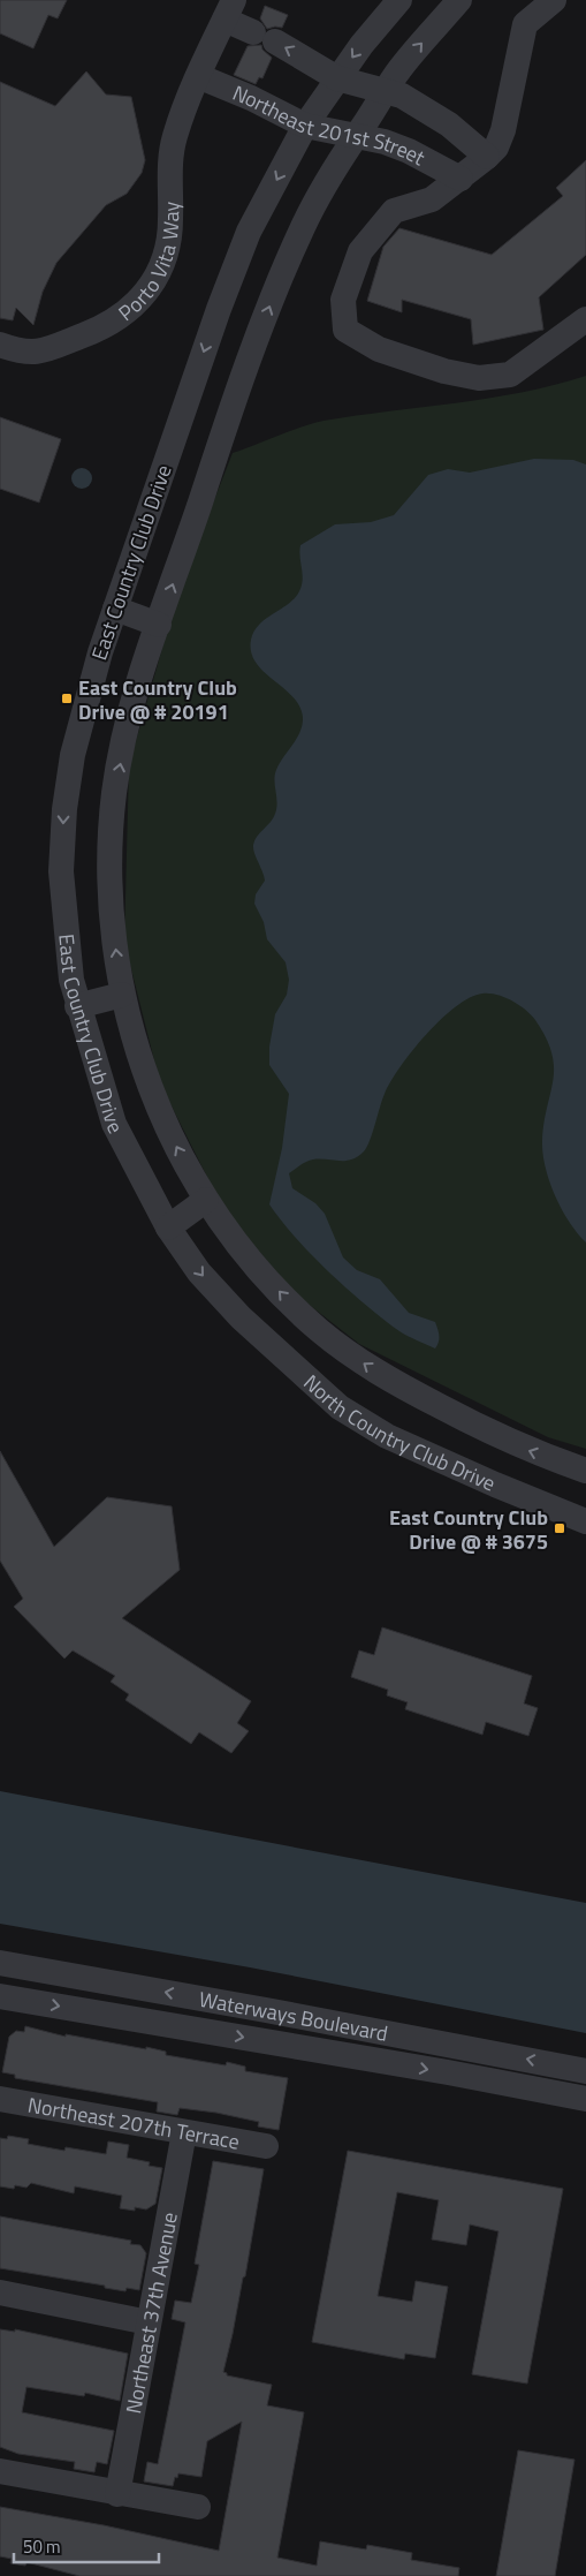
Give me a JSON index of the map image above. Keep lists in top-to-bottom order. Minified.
{"streets":{"street":["Northeast 201st Street","Porto Vita Way","East Country Club Drive","North Country Club Drive","Waterways Boulevard","Northeast 207th Terrace","Northeast 37th Avenue"]},"crossings":[["Northeast 201st Street","Porto Vita Way"],["Northeast 201st Street","East Country Club Drive"],["East Country Club Drive","North Country Club Drive"],["Northeast 207th Terrace","Northeast 37th Avenue"]],"places":{"transit":["East Country Club Drive @ # 20191","East Country Club Drive @ # 3675"]},"scale_bar":"50 m"}
